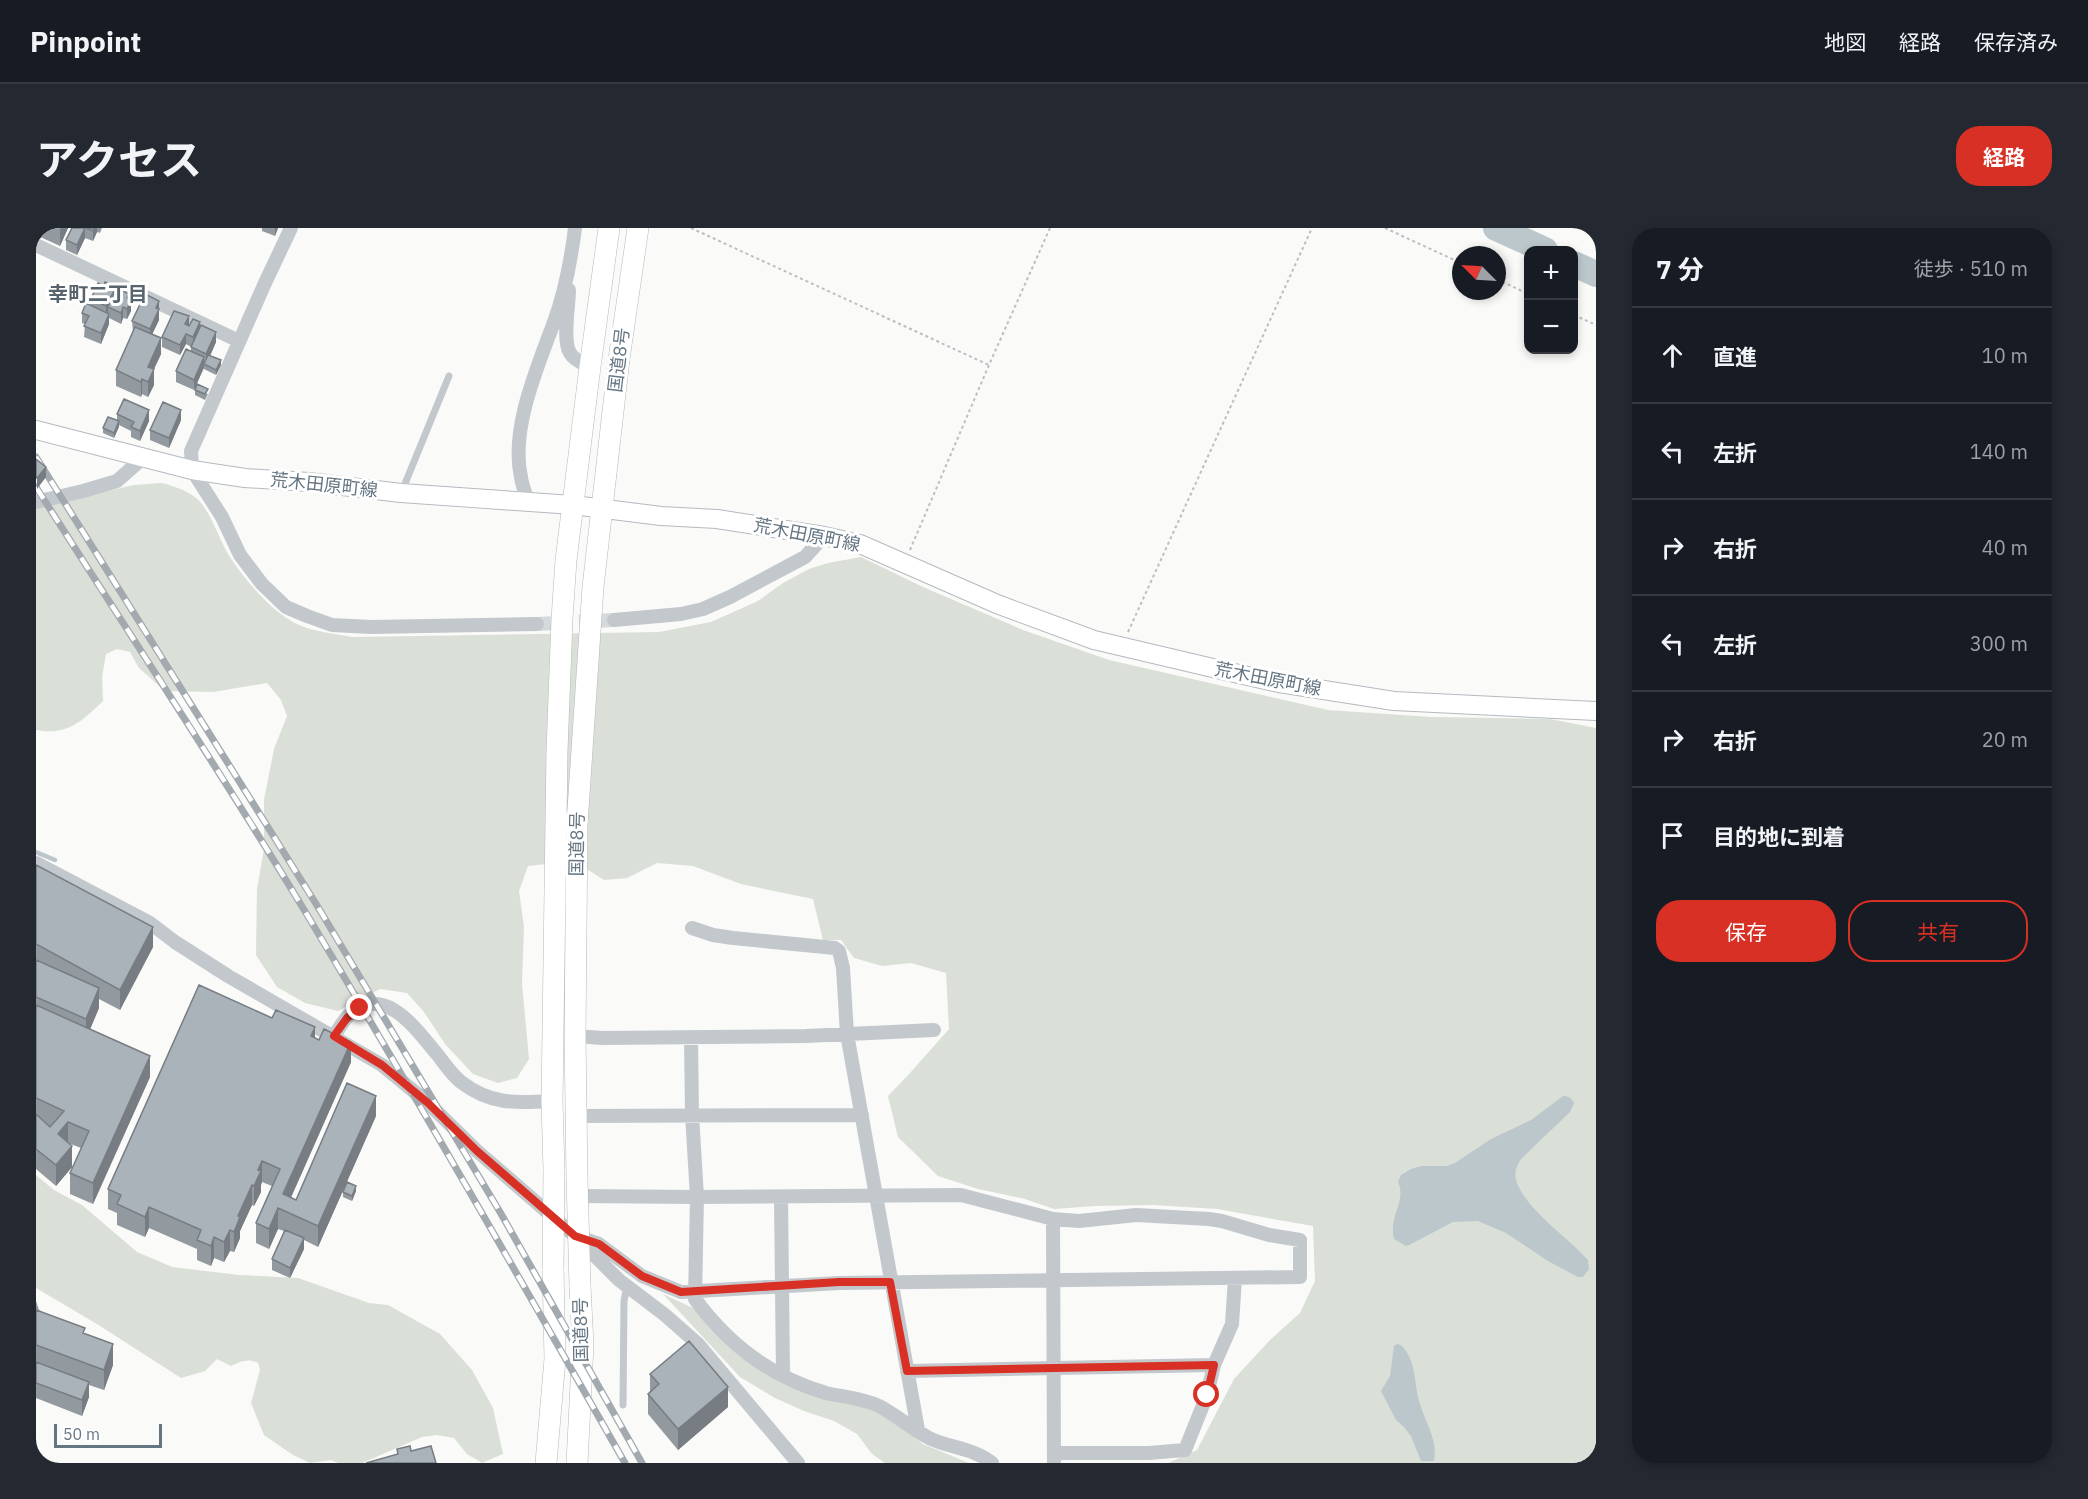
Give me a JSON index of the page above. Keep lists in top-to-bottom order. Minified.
{"streets":{"highway":["国道8号"],"main road":["荒木田原町線"]},"crossings":[["国道8号","荒木田原町線"]],"districts":["幸町二丁目"],"scale_bar":"50 m","north":"top left","page":{"header":"Pinpoint","nav":["地図","経路","保存済み"],"title":"アクセス","buttons":["経路",["保存","共有"]],"heading":["7 分","徒歩 · 510 m"],"map_buttons":["+","−"],"list":[["直進","10 m"],["左折","140 m"],["右折","40 m"],["左折","300 m"],["右折","20 m"],"目的地に到着"],"scale":"50 m"}}
